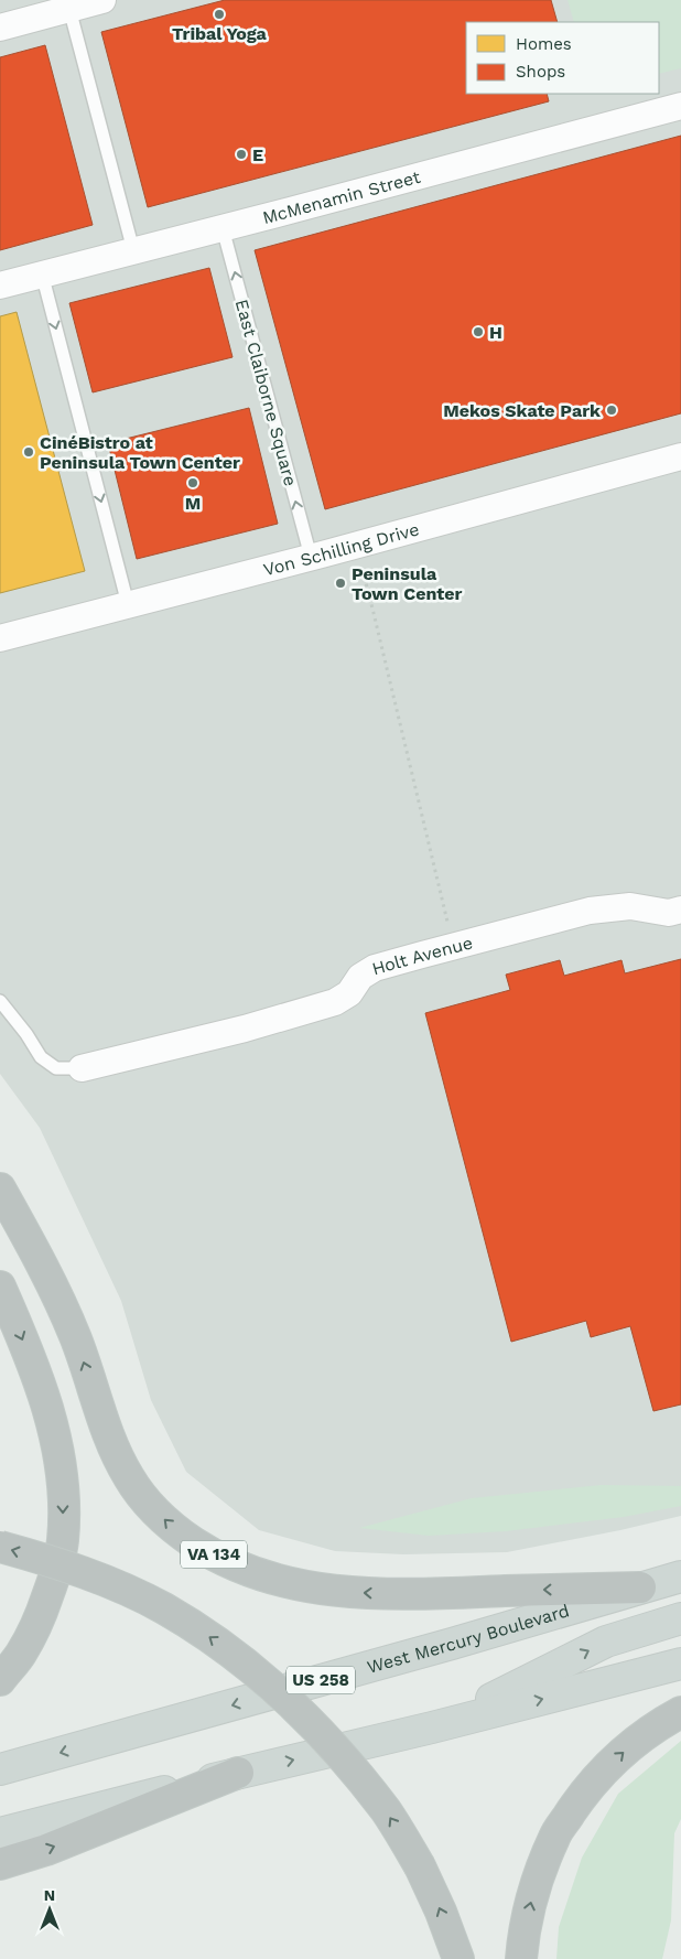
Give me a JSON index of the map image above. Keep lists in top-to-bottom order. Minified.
{"streets":{"highway":["VA 134"],"main road":["West Mercury Boulevard","US 258"],"street":["McMenamin Street","Von Schilling Drive","Holt Avenue"],"lane":["East Claiborne Square"]},"crossings":[["McMenamin Street","East Claiborne Square"],["East Claiborne Square","Von Schilling Drive"],["VA 134","West Mercury Boulevard"]],"one_way":["East Claiborne Square"],"places":["Tribal Yoga","E","H","Mekos Skate Park","CinéBistro at Peninsula Town Center","M","Peninsula Town Center"],"legend":["Homes","Shops"],"north":"top"}
